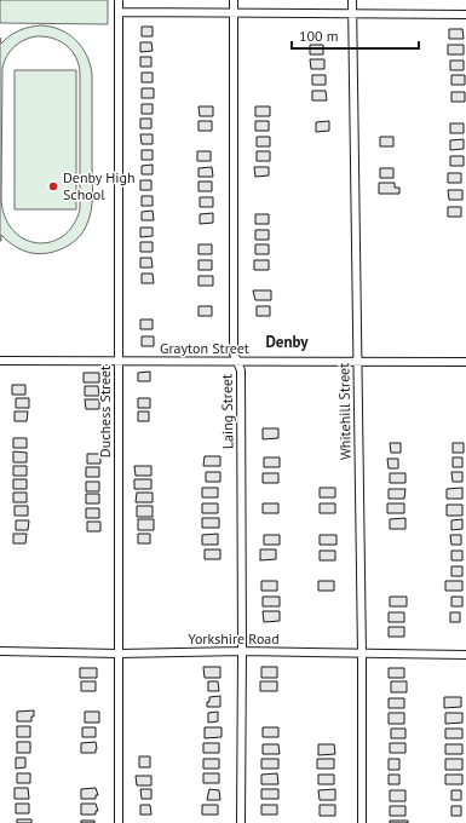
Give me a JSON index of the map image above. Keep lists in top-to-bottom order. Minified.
{"streets":{"street":["Grayton Street","Duchess Street","Laing Street","Whitehill Street","Yorkshire Road"]},"crossings":[["Grayton Street","Duchess Street"],["Grayton Street","Laing Street"],["Grayton Street","Whitehill Street"],["Duchess Street","Yorkshire Road"],["Laing Street","Yorkshire Road"],["Whitehill Street","Yorkshire Road"]],"districts":["Denby"],"places":["Denby High School"],"scale_bar":"100 m"}
